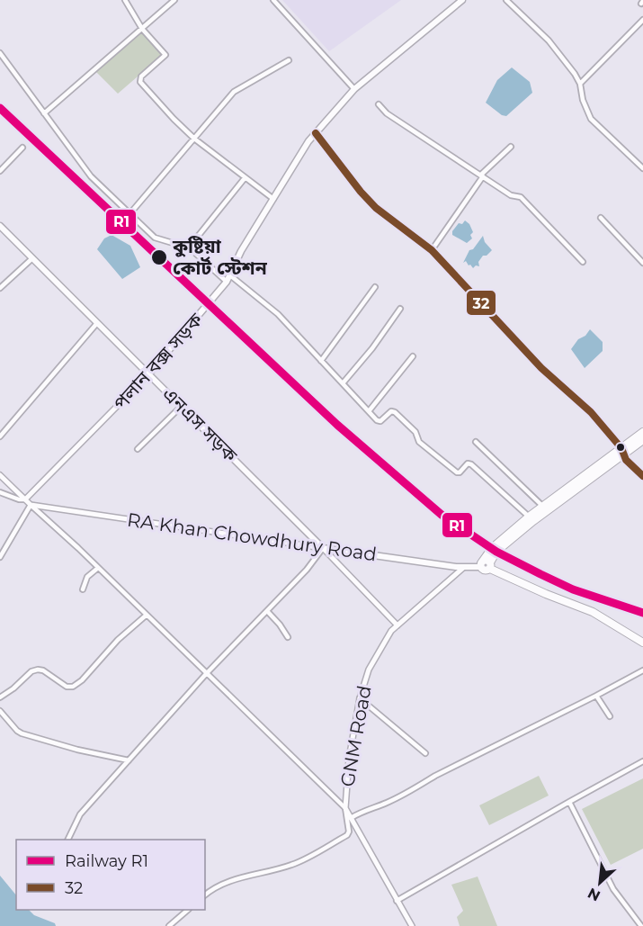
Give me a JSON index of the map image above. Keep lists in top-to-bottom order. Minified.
{"streets":{"main road":["পলান বক্স সড়ক","এনএস সড়ক","RA Khan Chowdhury Road"],"street":["GNM Road"]},"crossings":[["পলান বক্স সড়ক","এনএস সড়ক"],["এনএস সড়ক","RA Khan Chowdhury Road"],["এনএস সড়ক","GNM Road"],["RA Khan Chowdhury Road","GNM Road"]],"places":["কুষ্টিয়া কোর্ট স্টেশন"],"lines":["rail line R1","transit line 32"],"legend":["Railway R1","32"],"north":"bottom left"}
